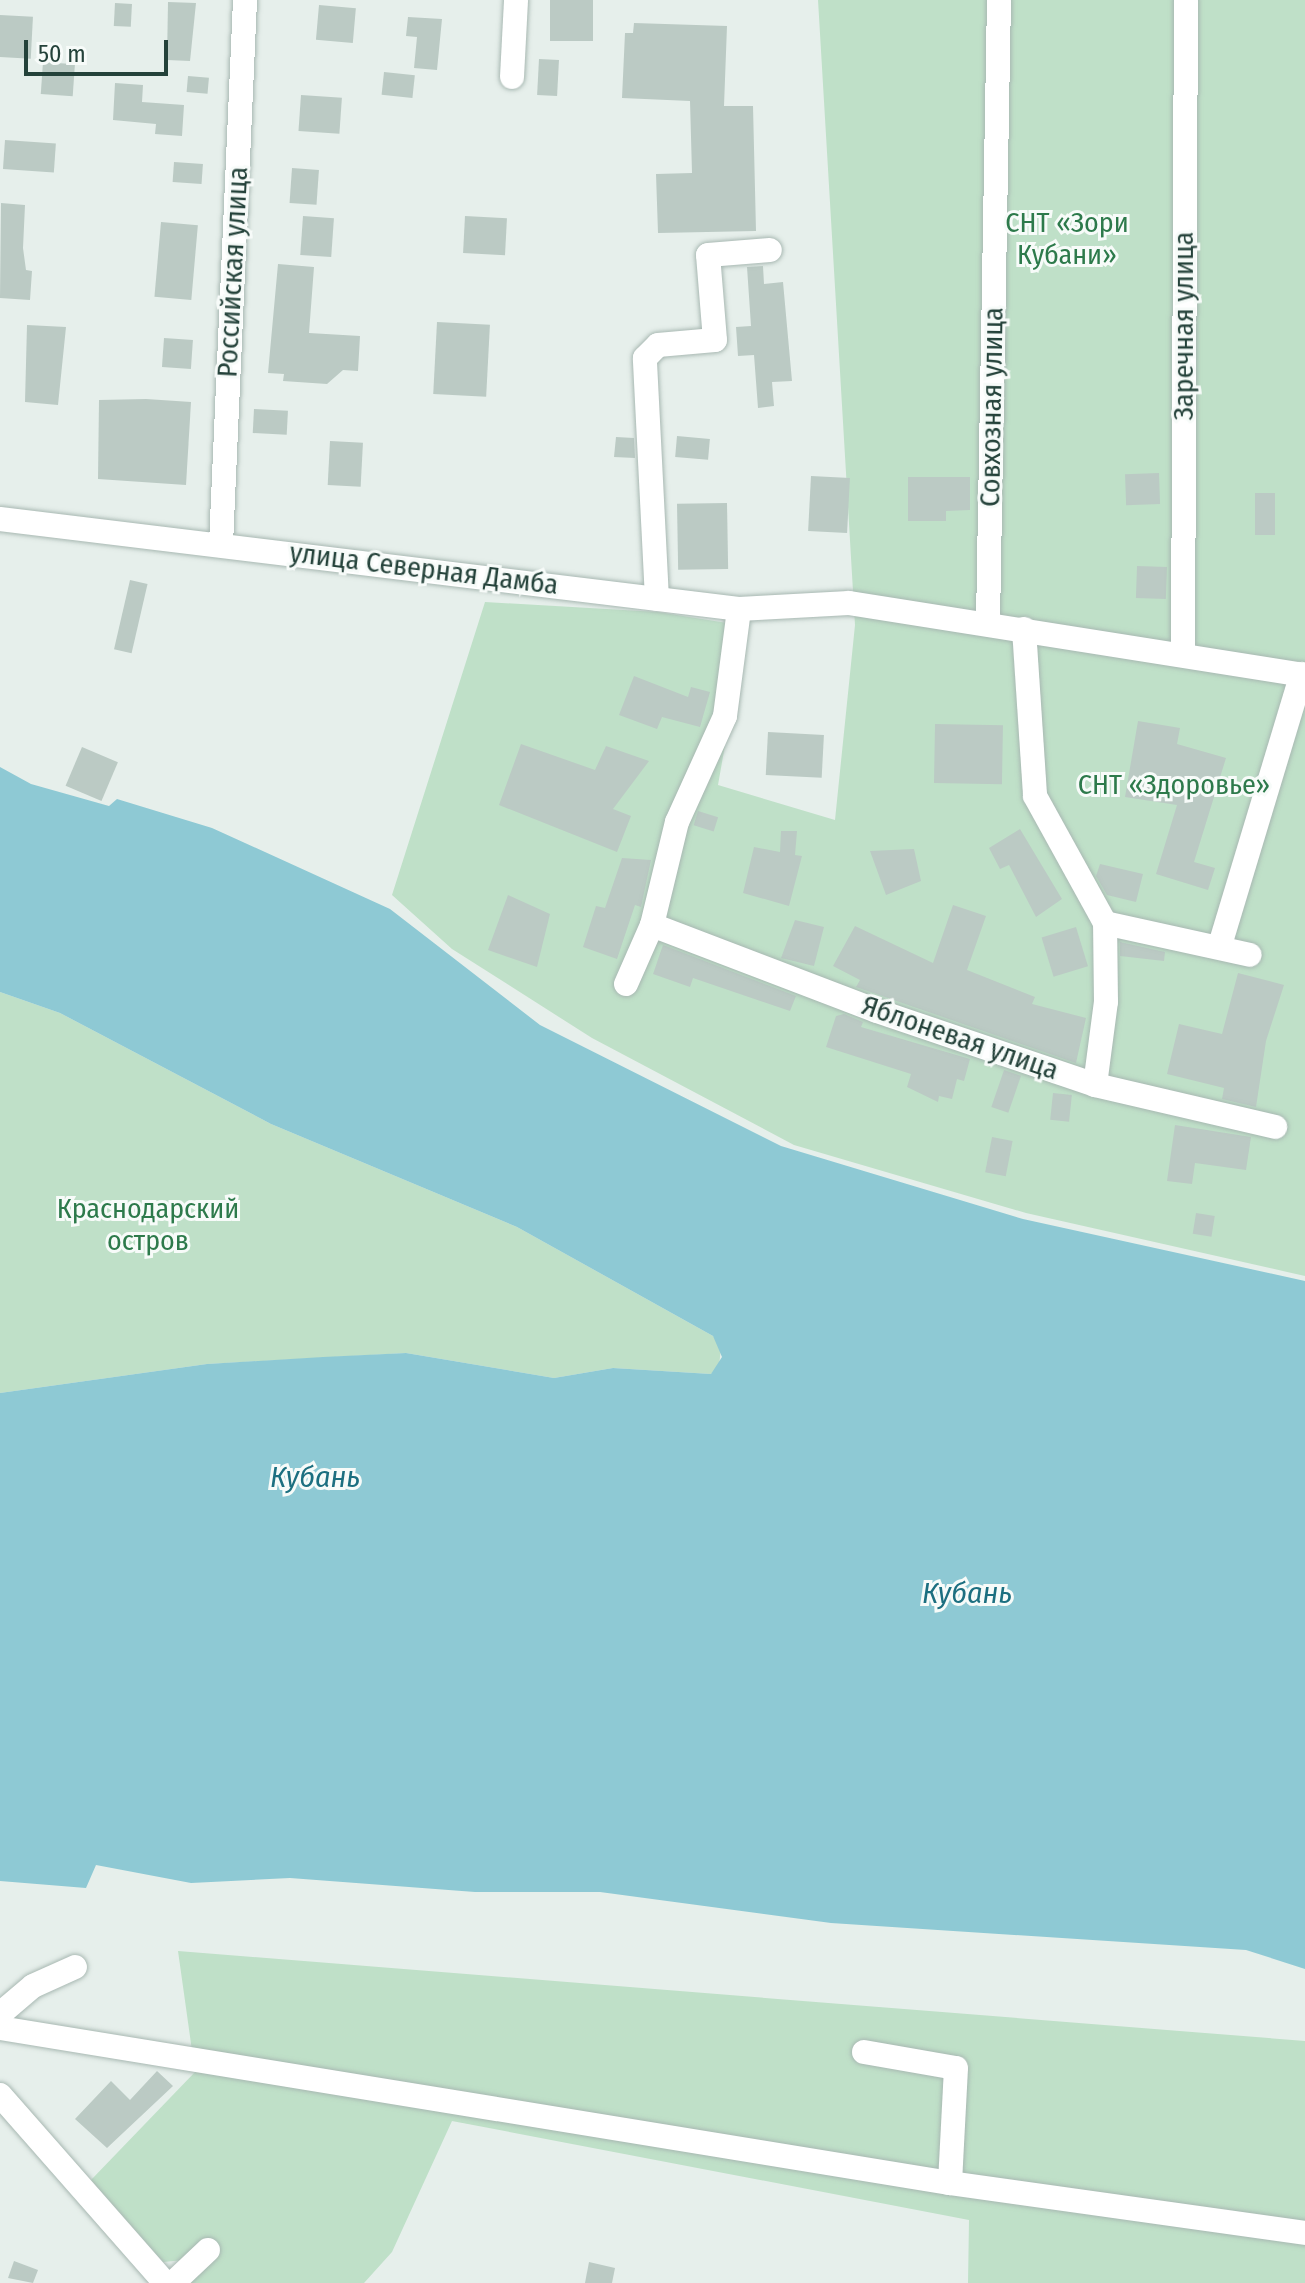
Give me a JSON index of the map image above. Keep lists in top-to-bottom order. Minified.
{"streets":{"street":["Российская улица","Заречная улица","Совхозная улица","улица Северная Дамба","Яблоневая улица"]},"crossings":[["Российская улица","улица Северная Дамба"],["Заречная улица","улица Северная Дамба"],["Совхозная улица","улица Северная Дамба"]],"water":["Кубань"],"parks":["СНТ «Зори Кубани»","СНТ «Здоровье»","Краснодарский остров"],"scale_bar":"50 m"}
